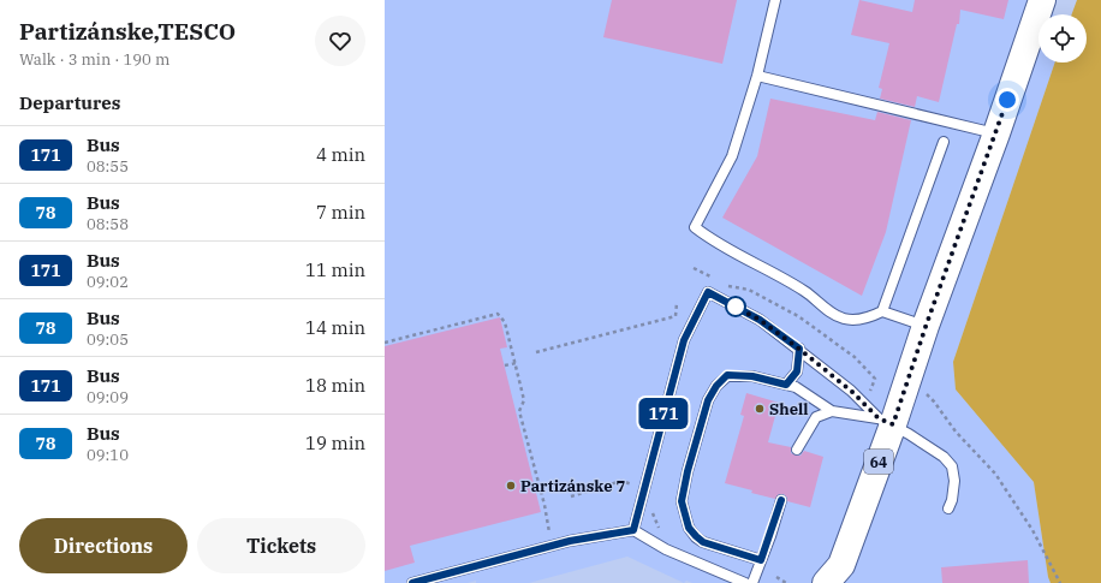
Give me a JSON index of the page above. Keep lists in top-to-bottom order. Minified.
{"streets":{"main road":["64"]},"places":["Shell","Partizánske 7"],"lines":["bus line 171"],"page":{"heading":[["Partizánske,TESCO","Walk · 3 min · 190 m"],"Departures"],"on_map":"171","list":[{"mark":"171","name":"Bus","note":"08:55","value":"4 min"},{"mark":"78","name":"Bus","note":"08:58","value":"7 min"},{"mark":"171","name":"Bus","note":"09:02","value":"11 min"},{"mark":"78","name":"Bus","note":"09:05","value":"14 min"},{"mark":"171","name":"Bus","note":"09:09","value":"18 min"},{"mark":"78","name":"Bus","note":"09:10","value":"19 min"}],"buttons":["Directions","Tickets"]}}
